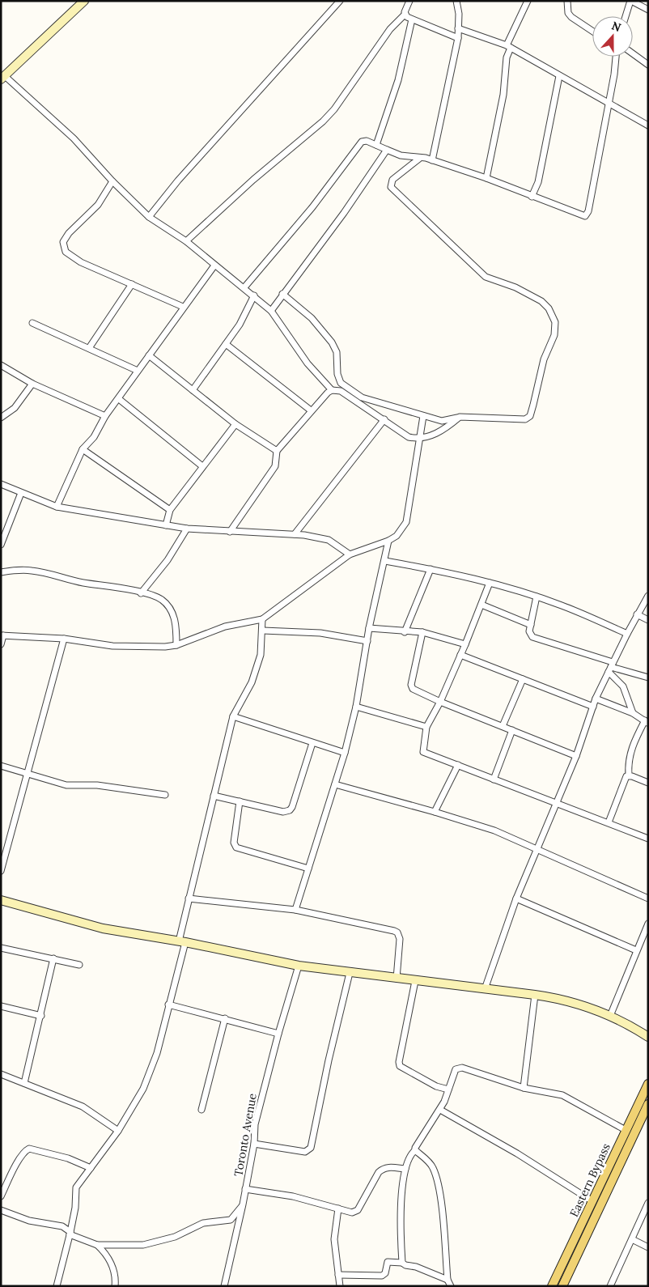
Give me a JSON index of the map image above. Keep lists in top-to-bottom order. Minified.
{"streets":{"main road":["Eastern Bypass"],"street":["Toronto Avenue"]},"north":"top"}
